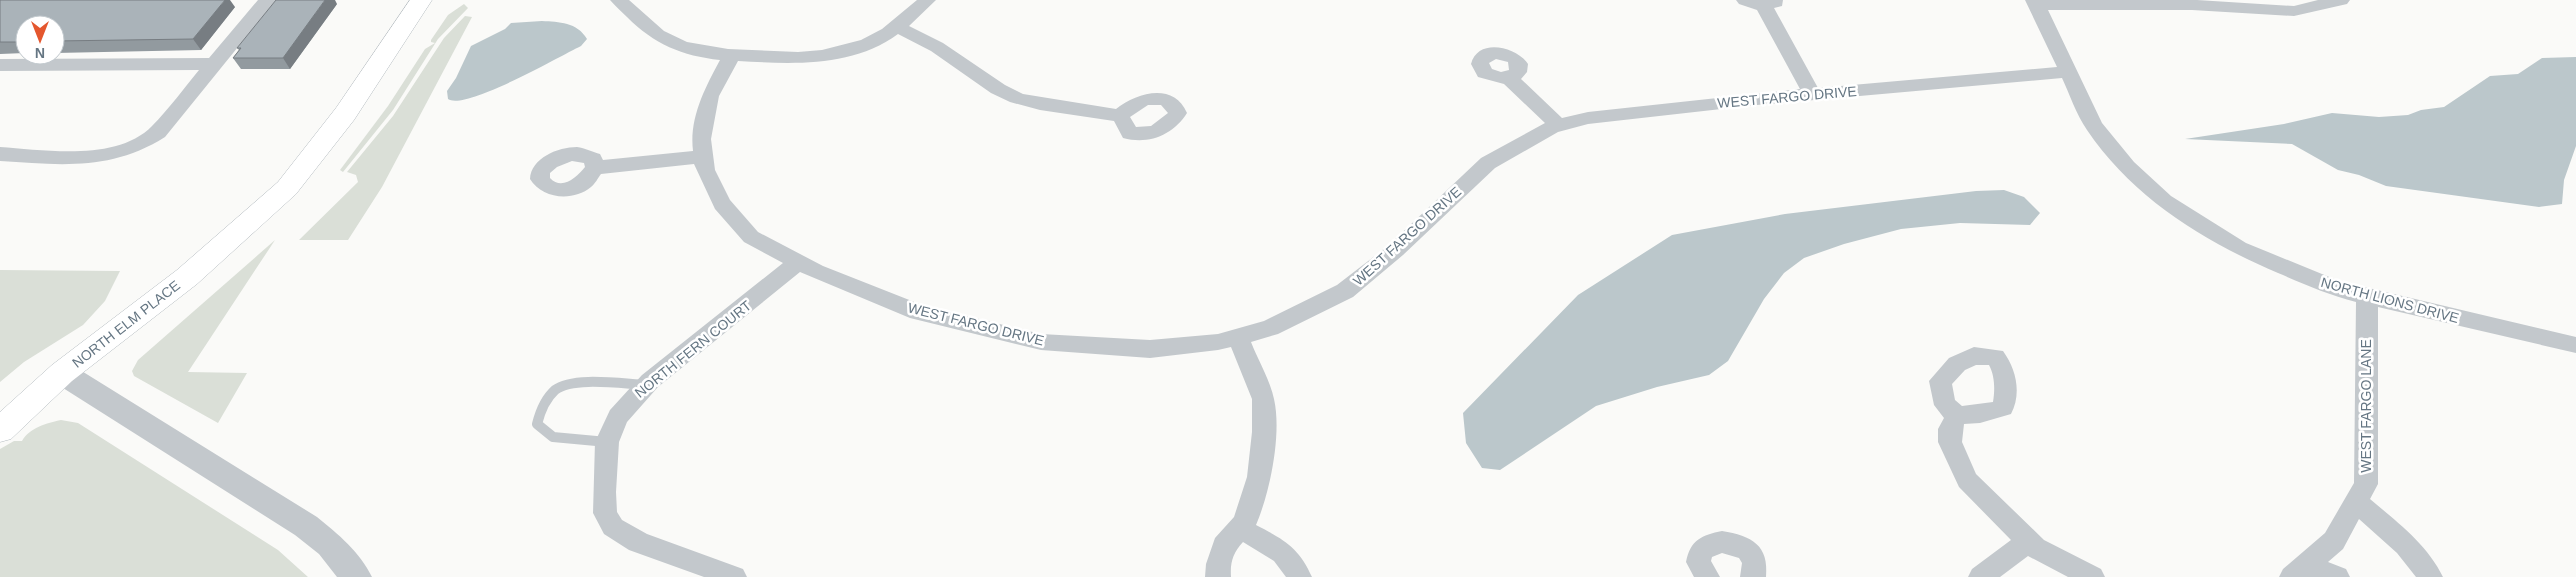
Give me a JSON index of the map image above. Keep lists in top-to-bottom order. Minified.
{"streets":{"main road":["NORTH ELM PLACE"],"street":["WEST FARGO DRIVE","NORTH LIONS DRIVE","NORTH FERN COURT","WEST FARGO LANE"]},"crossings":[["WEST FARGO DRIVE","NORTH LIONS DRIVE"],["WEST FARGO DRIVE","NORTH FERN COURT"],["NORTH LIONS DRIVE","WEST FARGO LANE"]],"north":"bottom"}
